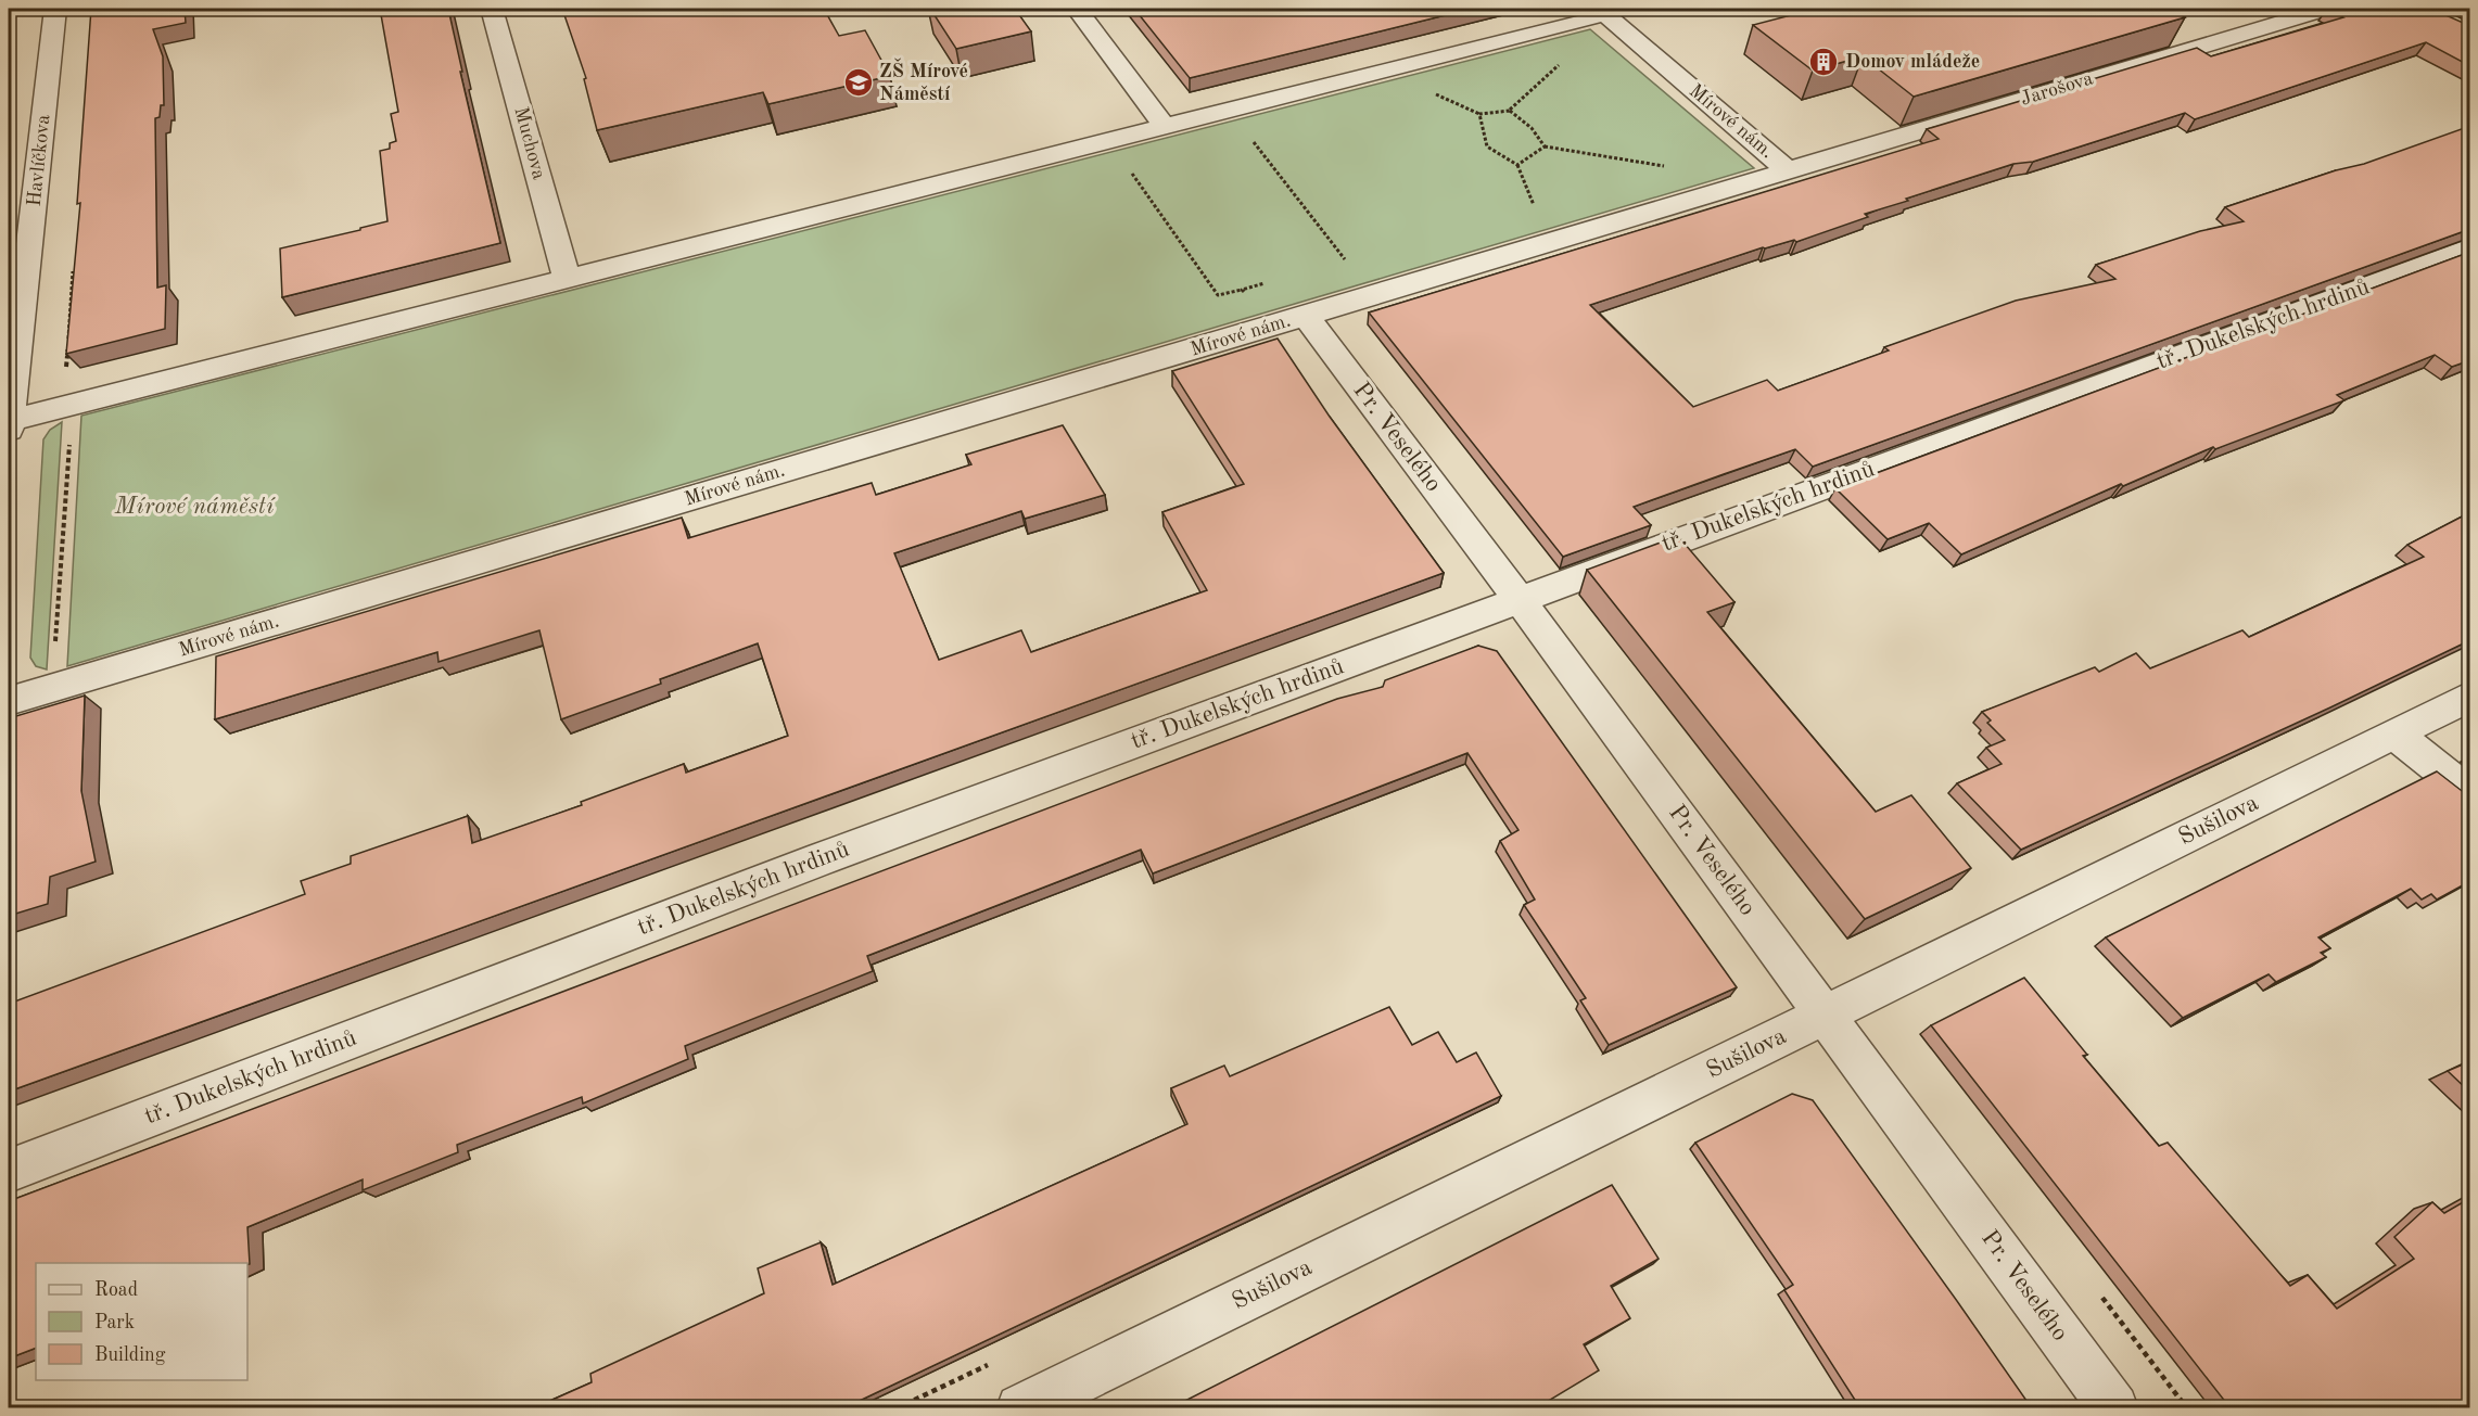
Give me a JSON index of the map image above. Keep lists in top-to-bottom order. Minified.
{"streets":{"street":["Jarošova","Mírové nám.","Muchova","Havlíčkova","tř. Dukelských hrdinů","Pr. Veselého","Sušilova"]},"crossings":[["Jarošova","Mírové nám."],["Mírové nám.","Muchova"],["Mírové nám.","Havlíčkova"],["Mírové nám.","Pr. Veselého"],["tř. Dukelských hrdinů","Pr. Veselého"],["Pr. Veselého","Sušilova"]],"parks":["Mírové náměstí"],"places":{"building":["Domov mládeže"],"school or university":["ZŠ Mírové Náměstí"]},"legend":["Road","Park","Building"]}
